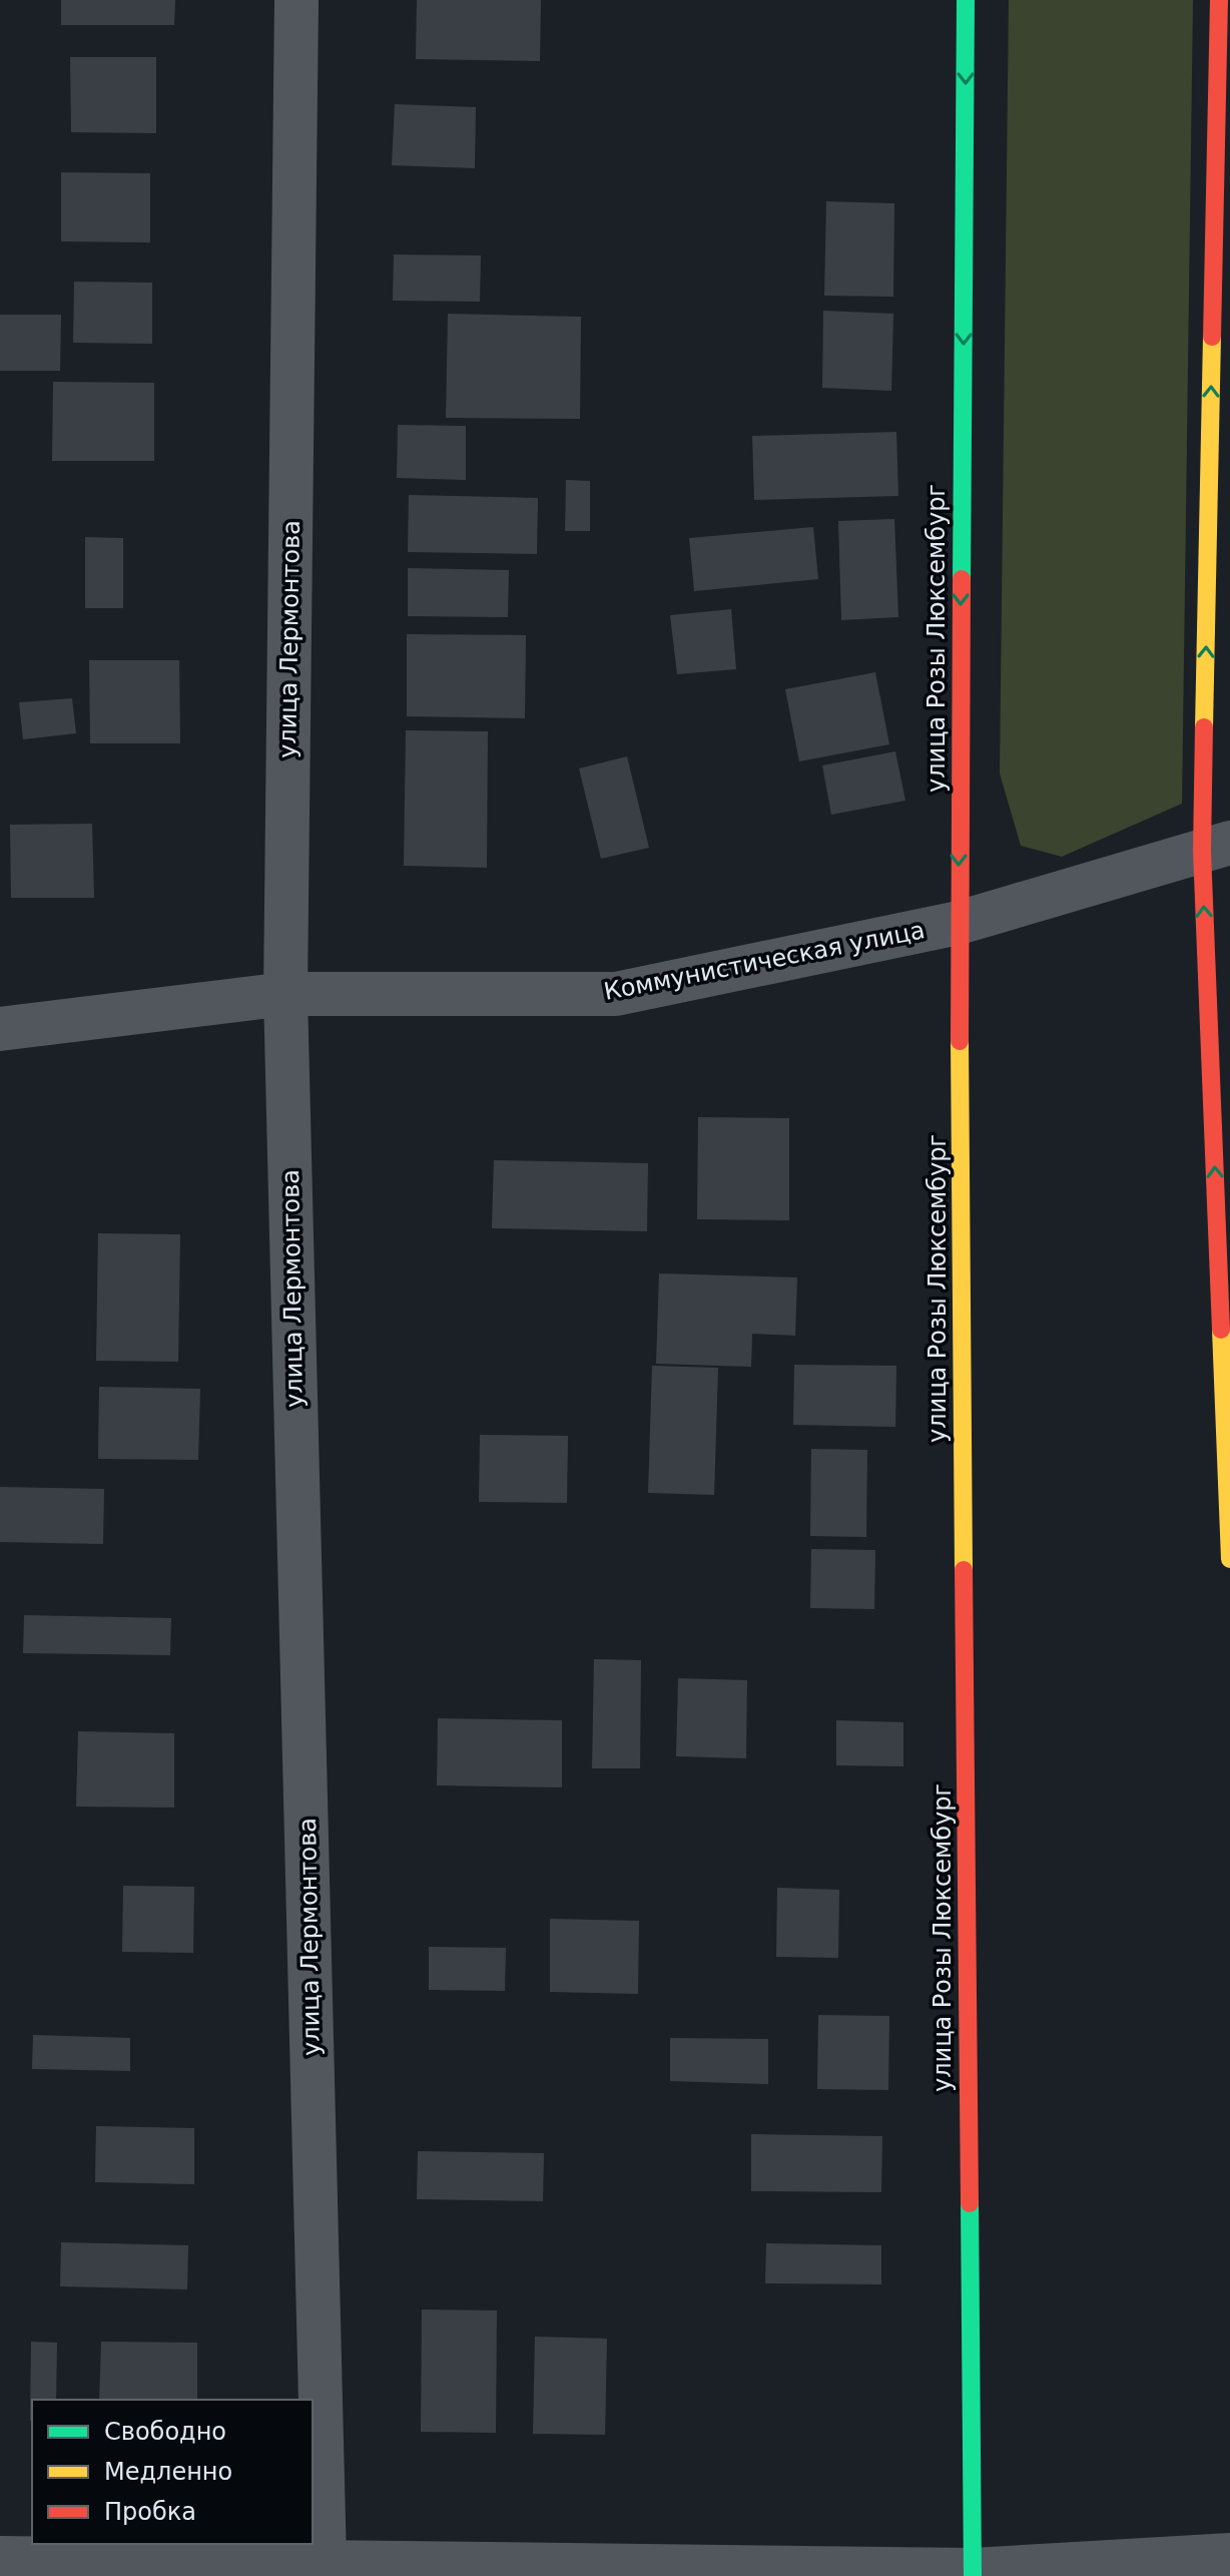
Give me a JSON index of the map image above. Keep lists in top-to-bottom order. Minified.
{"streets":{"main road":["улица Розы Люксембург"],"street":["улица Лермонтова","Коммунистическая улица"]},"crossings":[["улица Розы Люксембург","Коммунистическая улица"],["улица Лермонтова","Коммунистическая улица"]],"one_way":["улица Розы Люксембург"],"legend":["Свободно","Медленно","Пробка"]}
